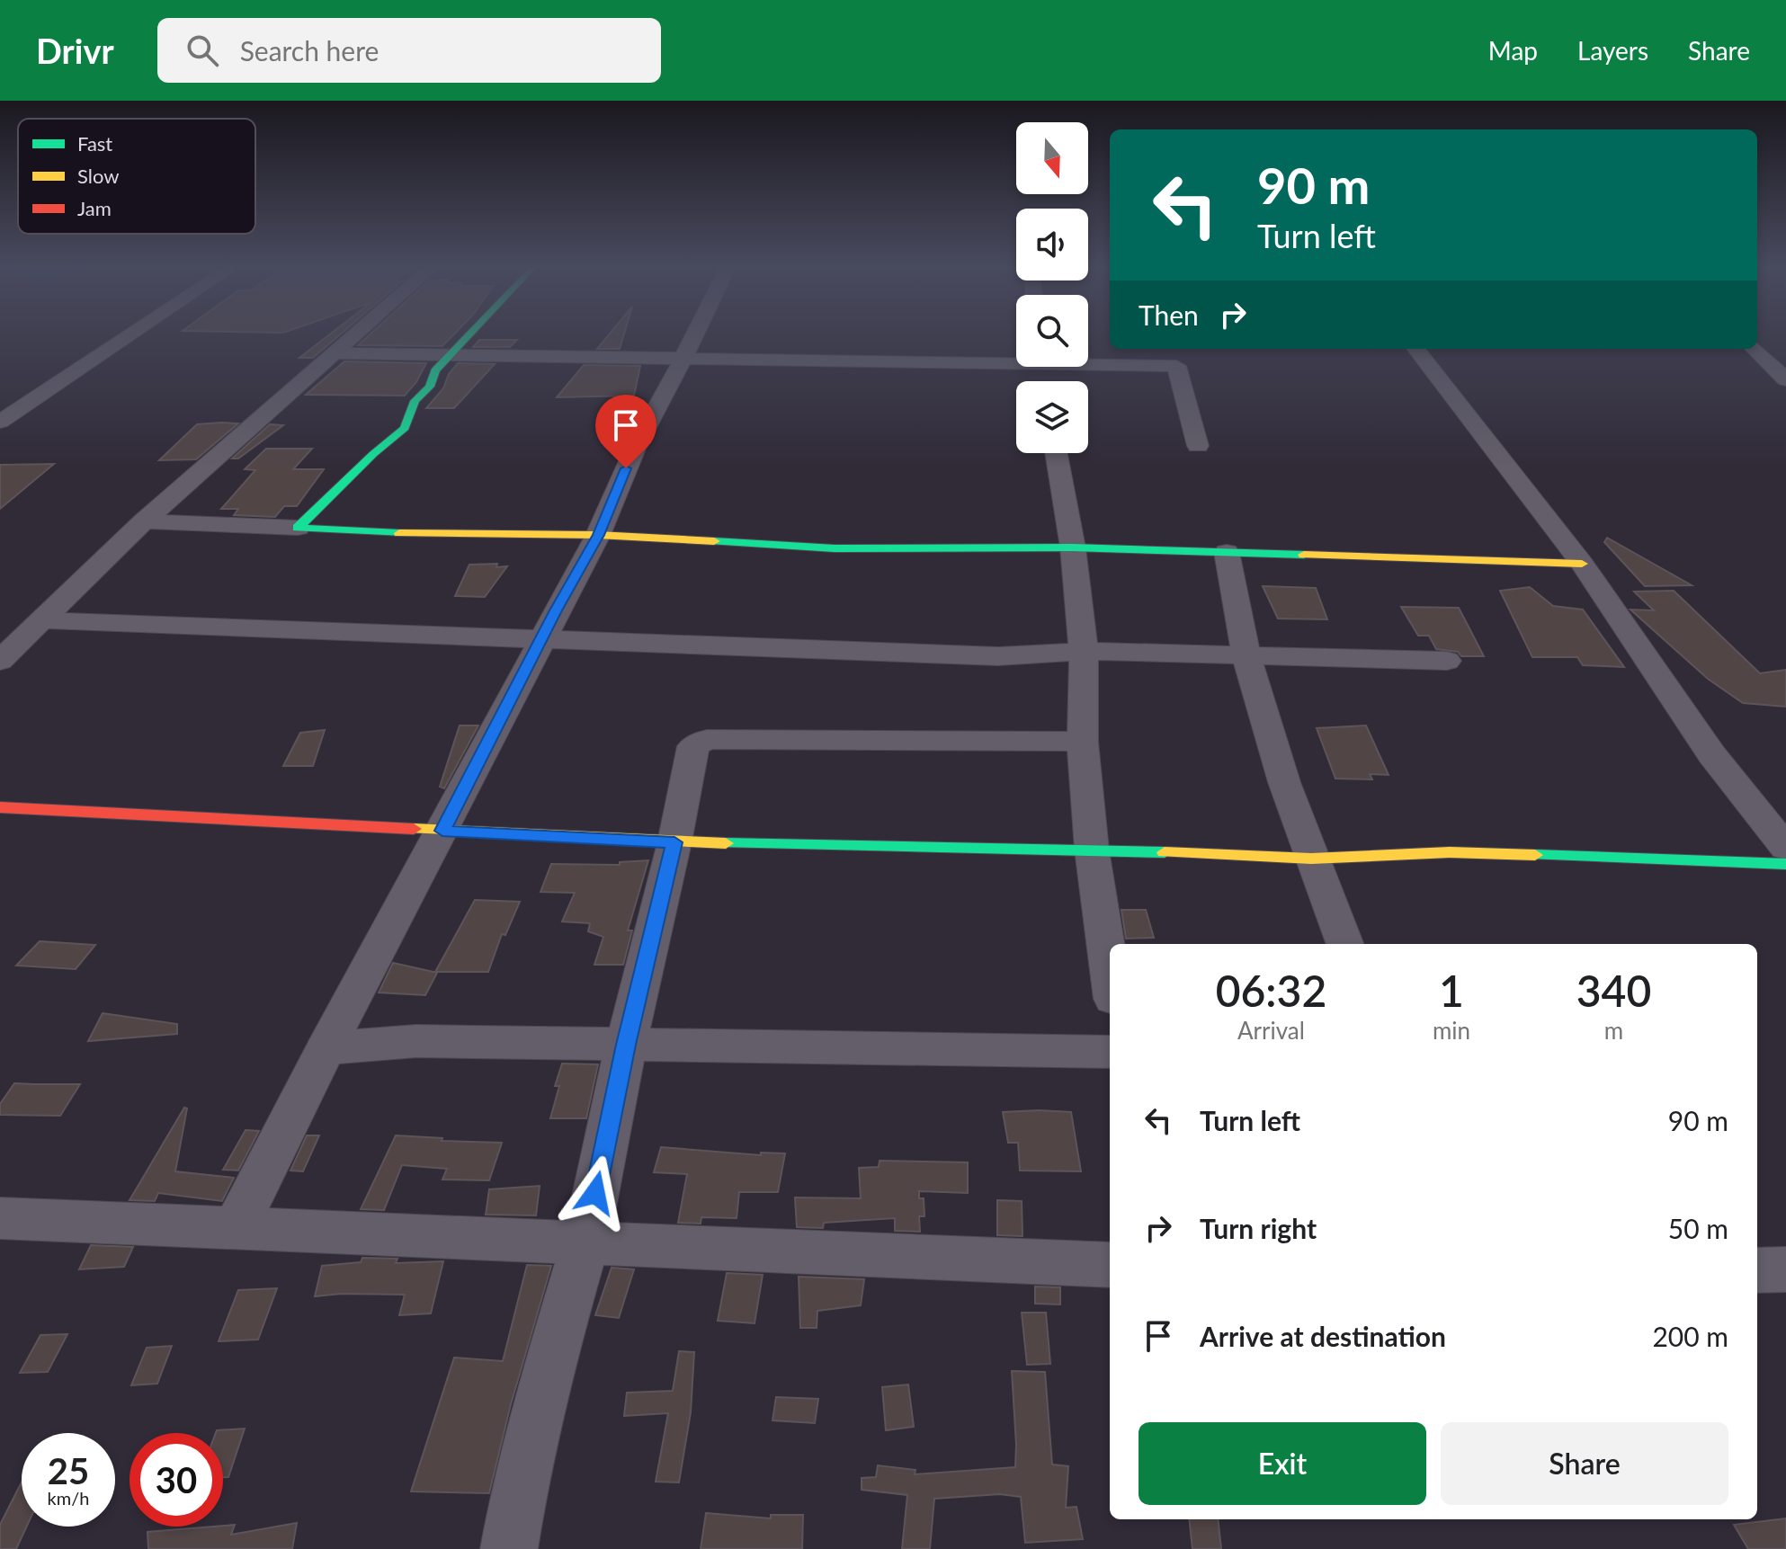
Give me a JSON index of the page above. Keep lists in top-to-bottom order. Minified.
{"legend":["Fast","Slow","Jam"],"north":"bottom","page":{"header":"Drivr","search":"Search here","nav":["Map","Layers","Share"],"turn":["90 m","Turn left"],"then":"Then","eta":["06:32","Arrival","1","min","340","m"],"list":[{"name":"Turn left","value":"90 m"},{"name":"Turn right","value":"50 m"},{"name":"Arrive at destination","value":"200 m"}],"buttons":["Exit","Share"],"speed":"25 km/h","limit":"30"}}
